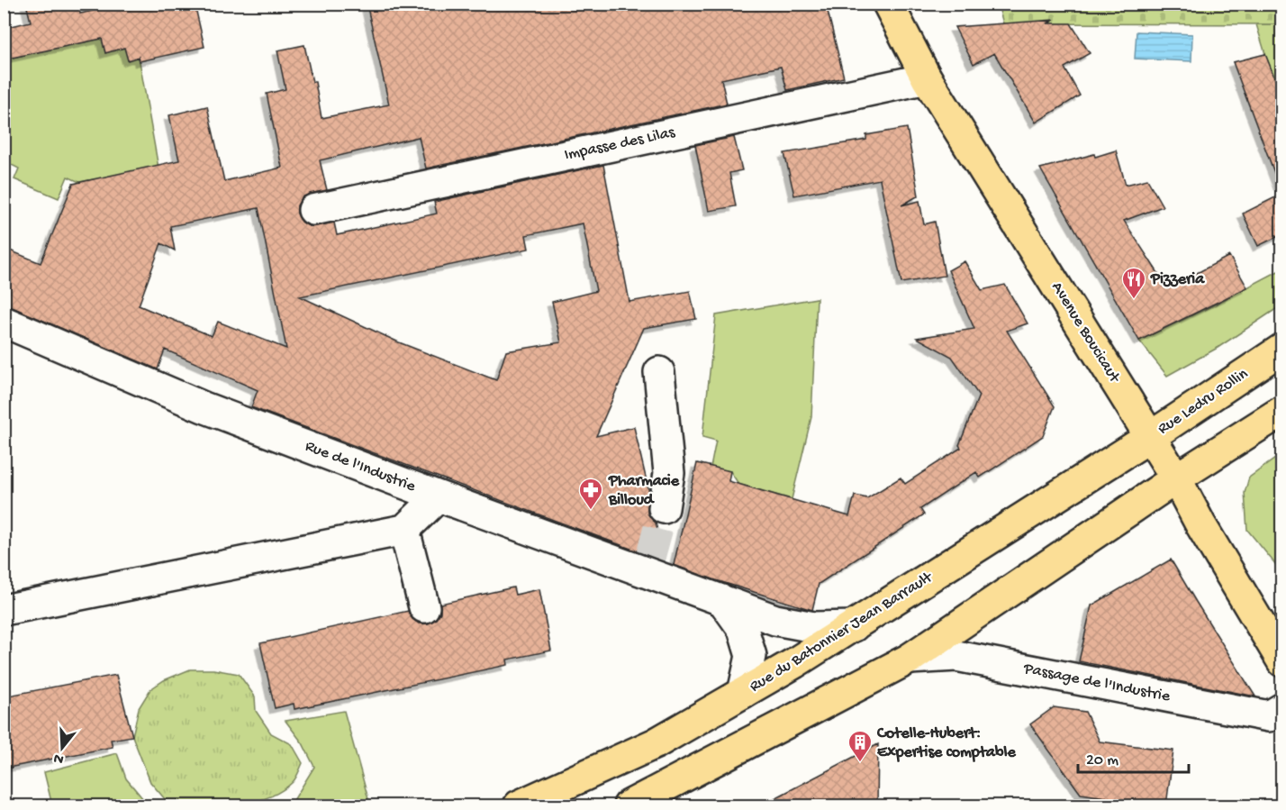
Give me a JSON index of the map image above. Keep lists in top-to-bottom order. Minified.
{"streets":{"main road":["Avenue Boucicaut","Rue Ledru Rollin","Rue du Batonnier Jean Barrault"],"street":["Impasse des Lilas","Rue de l'Industrie","Passage de l'Industrie"]},"crossings":[["Impasse des Lilas","Avenue Boucicaut"],["Avenue Boucicaut","Rue Ledru Rollin"],["Avenue Boucicaut","Rue du Batonnier Jean Barrault"],["Rue Ledru Rollin","Rue du Batonnier Jean Barrault"],["Rue de l'Industrie","Rue du Batonnier Jean Barrault"]],"places":{"restaurant":["Pizzeria"],"pharmacy":["Pharmacie Billoud"],"building":["Cotelle-Hubert: Expertise comptable"]},"scale_bar":"20 m","north":"bottom"}
